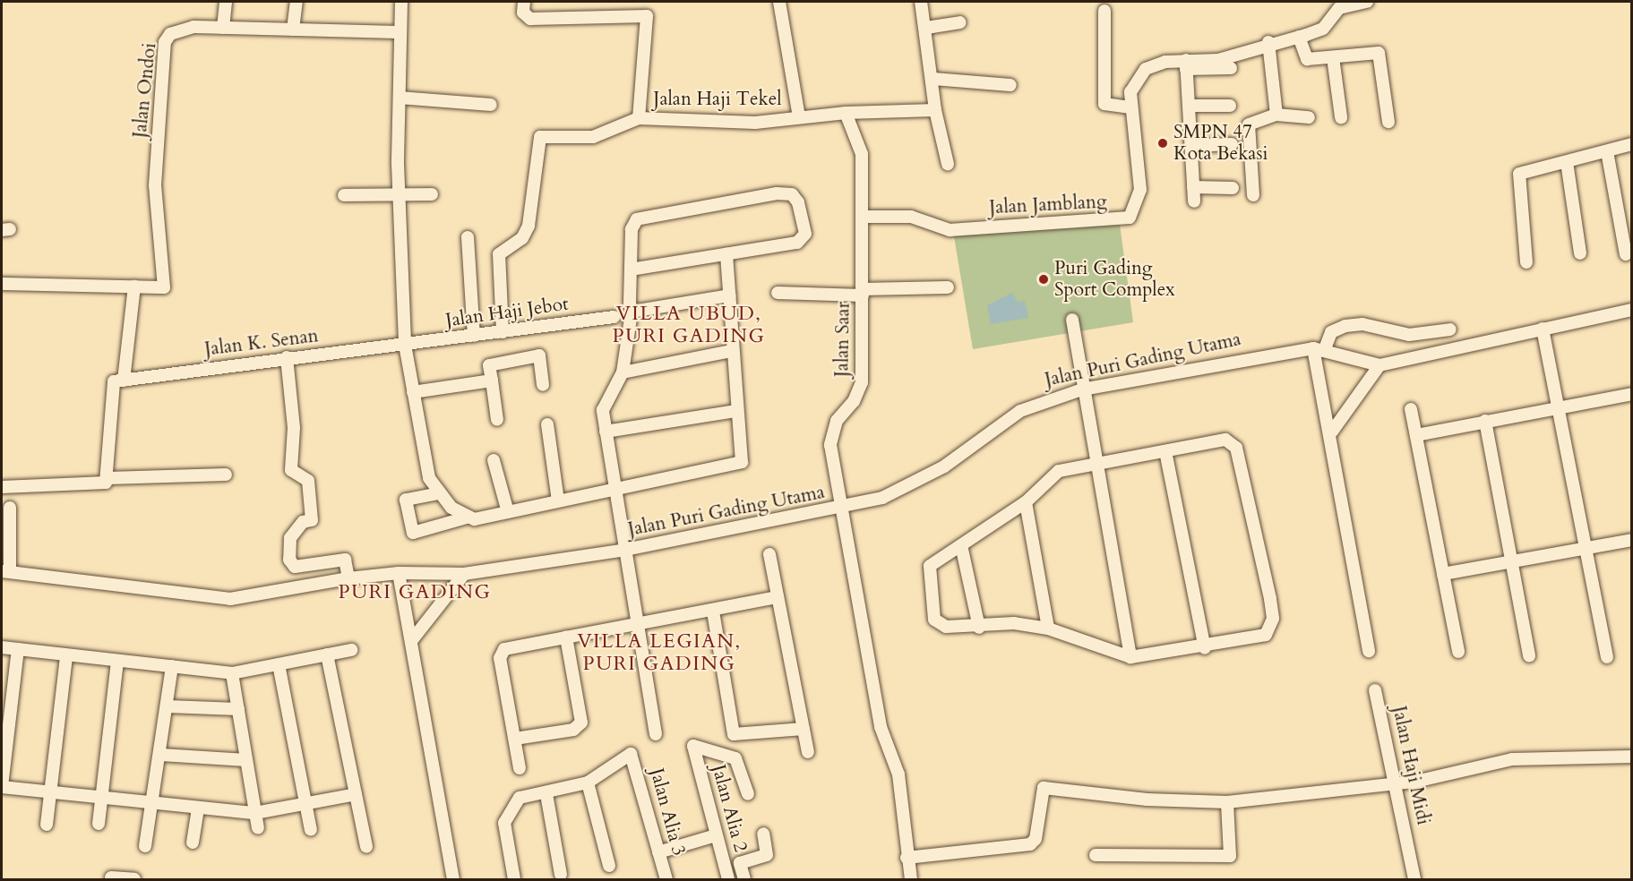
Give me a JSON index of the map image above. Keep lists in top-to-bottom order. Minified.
{"streets":{"street":["Jalan Ondoi","Jalan Haji Tekel","Jalan Jamblang","Jalan Haji Jebot","Jalan Saar","Jalan K. Senan","Jalan Puri Gading Utama","Jalan Haji Midi","Jalan Alia 2","Jalan Alia 3"]},"crossings":[["Jalan Haji Tekel","Jalan Haji Jebot"],["Jalan Haji Tekel","Jalan Saar"],["Jalan Jamblang","Jalan Saar"],["Jalan Haji Jebot","Jalan K. Senan"],["Jalan Saar","Jalan Puri Gading Utama"]],"districts":["VILLA UBUD, PURI GADING","PURI GADING","VILLA LEGIAN, PURI GADING"],"places":["SMPN 47 Kota Bekasi","Puri Gading Sport Complex"]}
